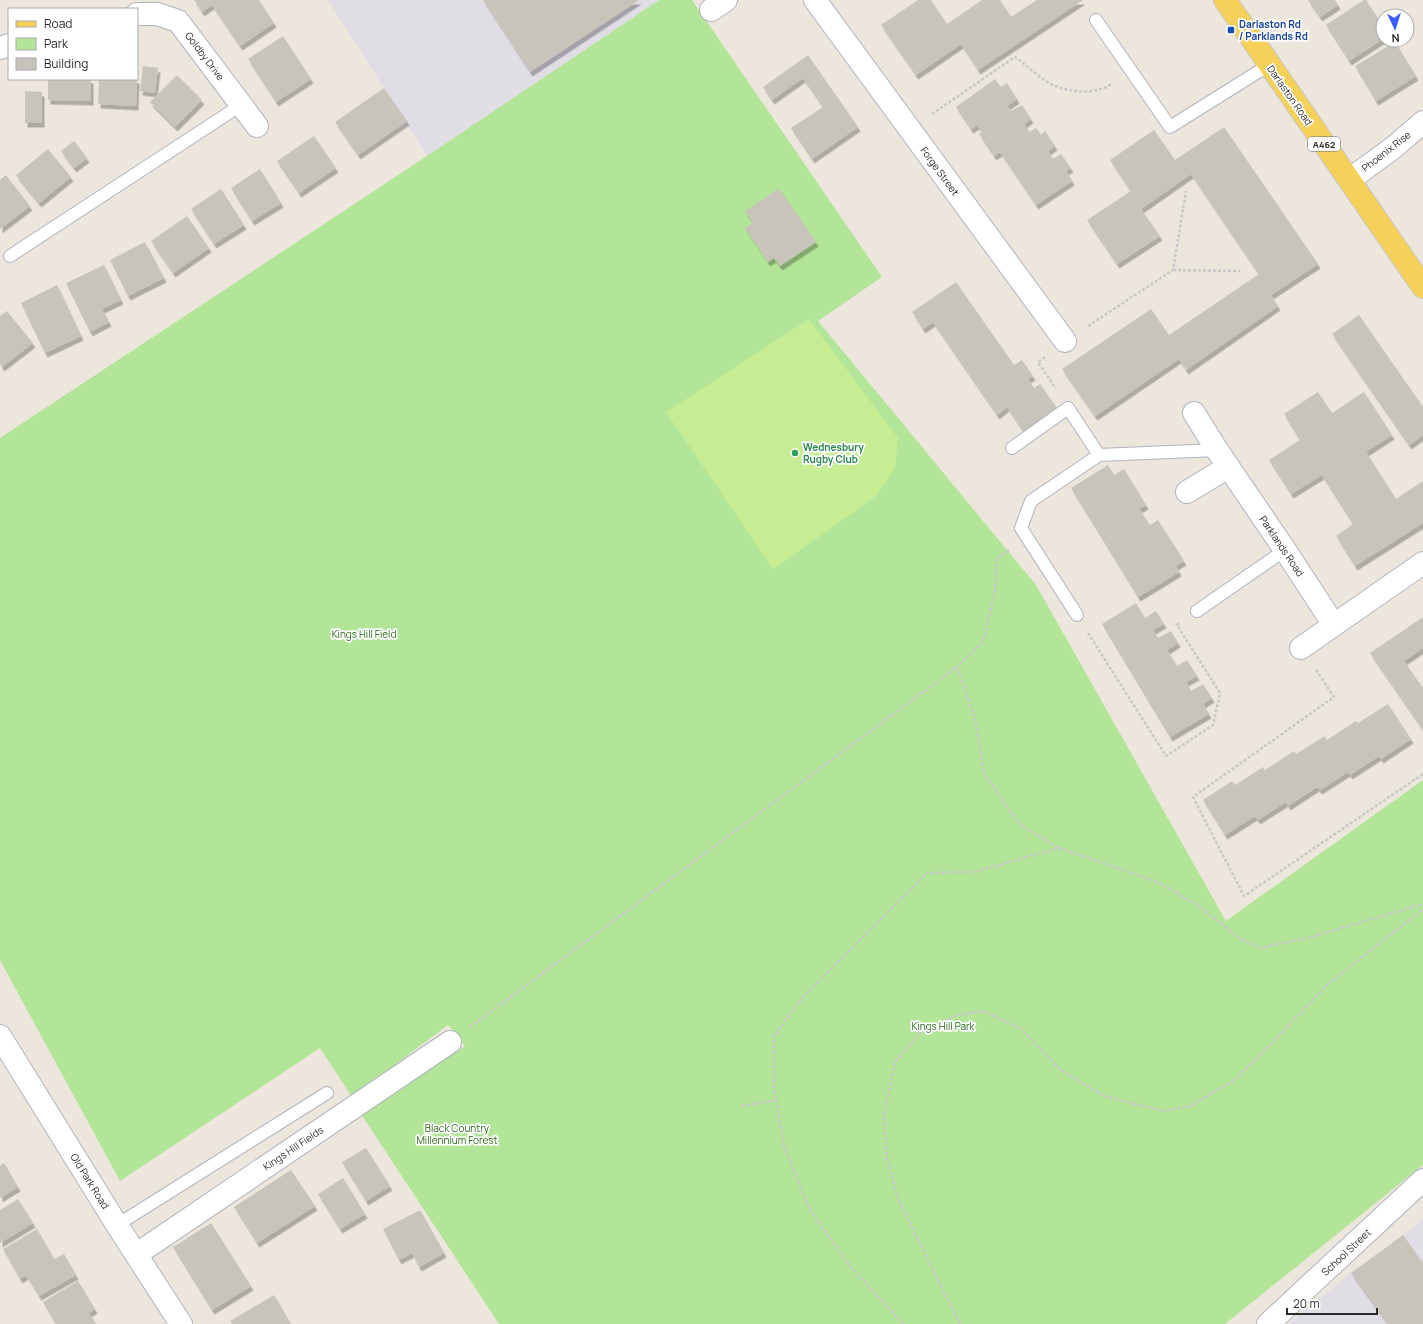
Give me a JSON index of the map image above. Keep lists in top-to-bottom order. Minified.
{"streets":{"main road":["Darlaston Road","A462"],"street":["Goldby Drive","Phoenix Rise","Forge Street","Parklands Road","Kings Hill Fields","Old Park Road","School Street"]},"crossings":[["Darlaston Road","Phoenix Rise"],["Kings Hill Fields","Old Park Road"]],"parks":["Kings Hill Field","Kings Hill Park","Black Country Millennium Forest"],"places":{"transit":["Darlaston Rd / Parklands Rd"],"other":["Wednesbury Rugby Club"]},"legend":["Road","Park","Building"],"scale_bar":"20 m","north":"bottom"}
